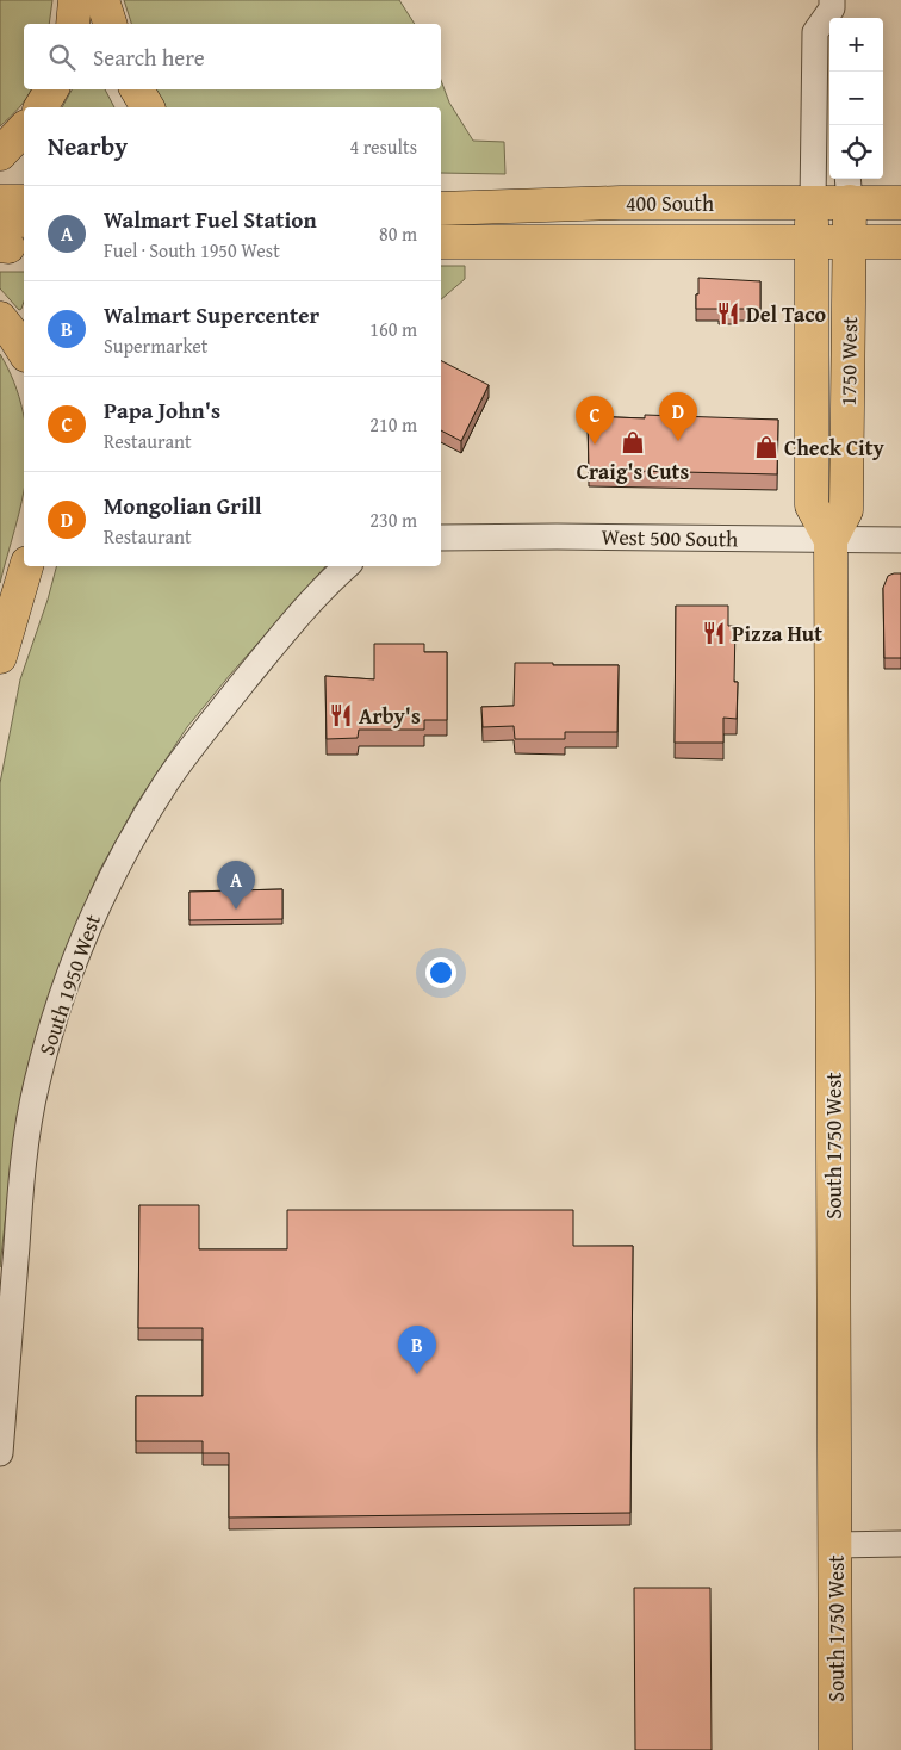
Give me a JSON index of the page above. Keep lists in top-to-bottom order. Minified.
{"streets":{"main road":["400 South","1750 West","South 1750 West"],"street":["West 500 South","South 1950 West"]},"crossings":[["400 South","1750 West"],["1750 West","West 500 South"],["1750 West","South 1750 West"],["West 500 South","South 1750 West"]],"places":{"restaurant":["Del Taco","Pizza Hut","Arby's"],"shop":["Craig's Cuts","Check City"]},"page":{"map_buttons":["+","−"],"search":"Search here","heading":["Nearby","4 results"],"list":[{"mark":"A","name":"Walmart Fuel Station","note":"Fuel · South 1950 West","value":"80 m"},{"mark":"B","name":"Walmart Supercenter","note":"Supermarket","value":"160 m"},{"mark":"C","name":"Papa John's","note":"Restaurant","value":"210 m"},{"mark":"D","name":"Mongolian Grill","note":"Restaurant","value":"230 m"}],"pins":["D","C","A","B"]}}
